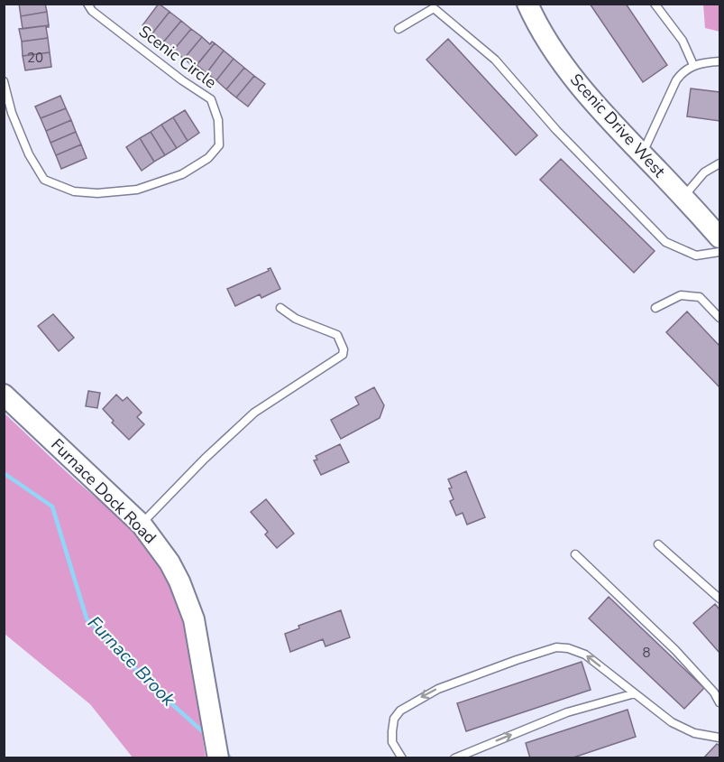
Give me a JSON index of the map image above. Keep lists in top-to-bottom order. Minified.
{"streets":{"street":["Scenic Drive West","Furnace Dock Road"],"lane":["Scenic Circle"]},"water":["Furnace Brook"],"house_numbers":["20","8"]}
